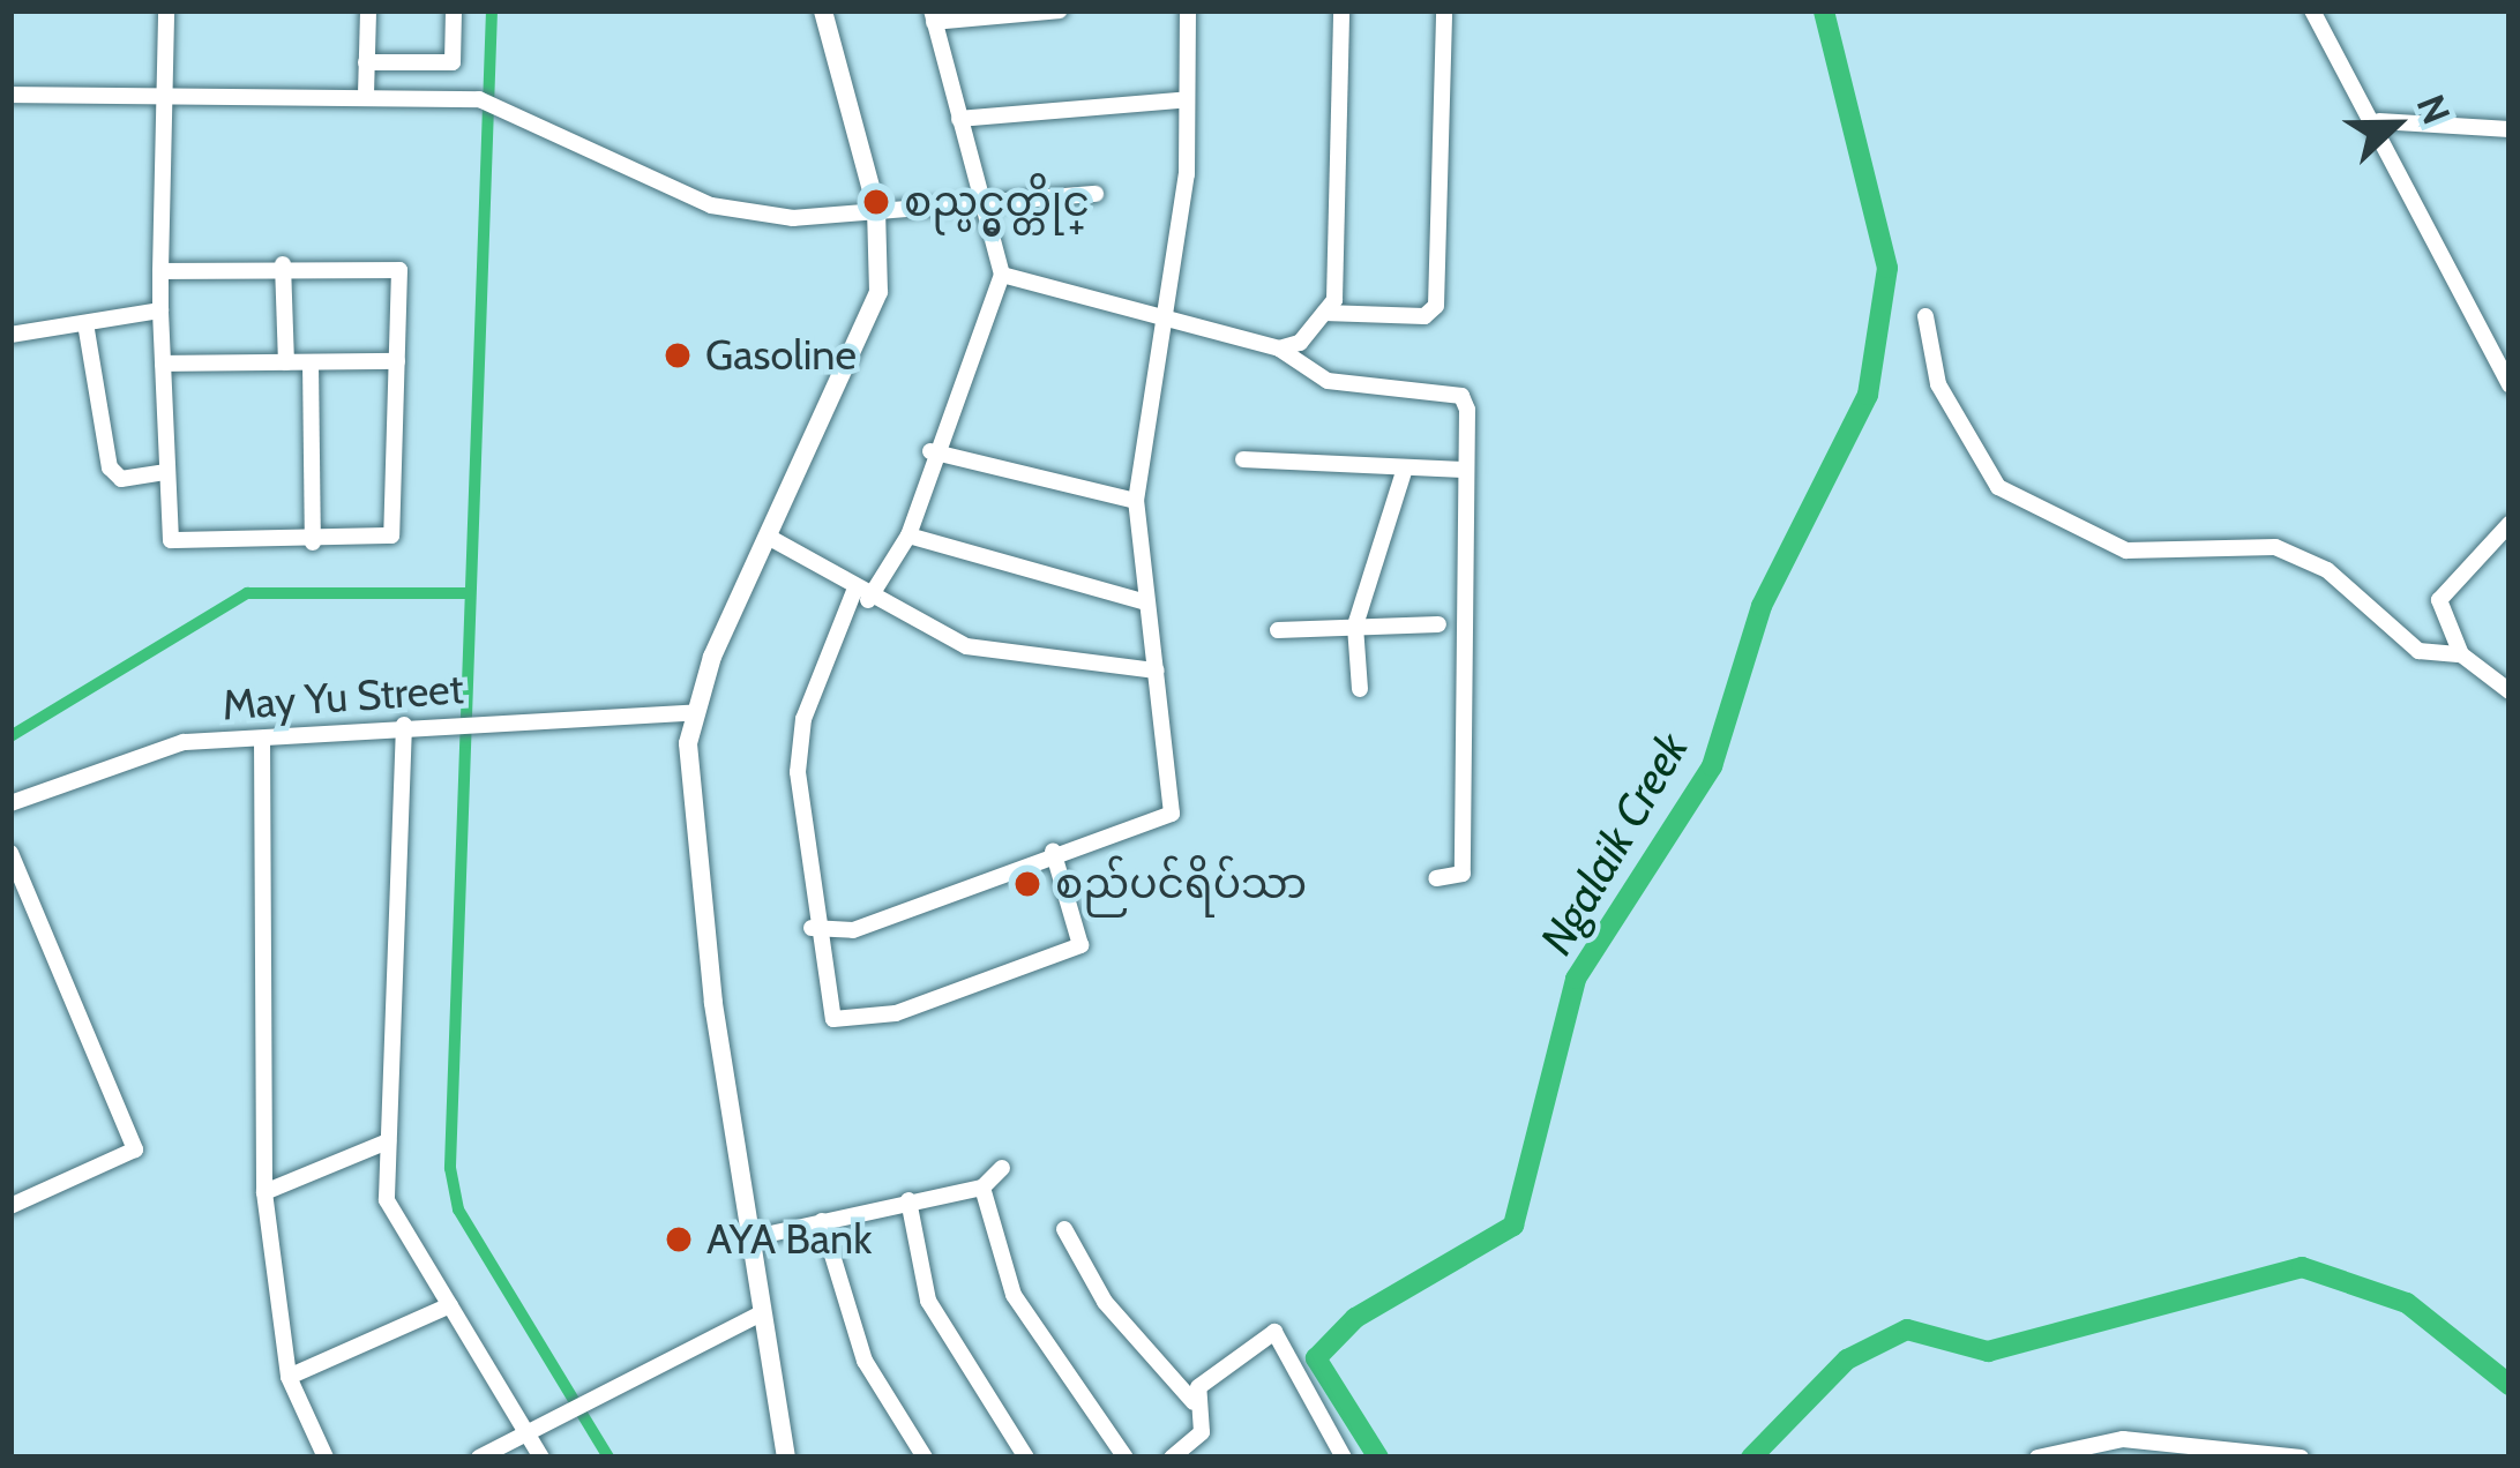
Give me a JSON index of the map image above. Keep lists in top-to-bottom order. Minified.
{"streets":{"street":["May Yu Street"]},"water":["Ngalaik Creek"],"places":["စည္ပင္မွတ္တိုင္","Gasoline","စည်ပင်ရိပ်သာ","AYA Bank"],"north":"right"}
